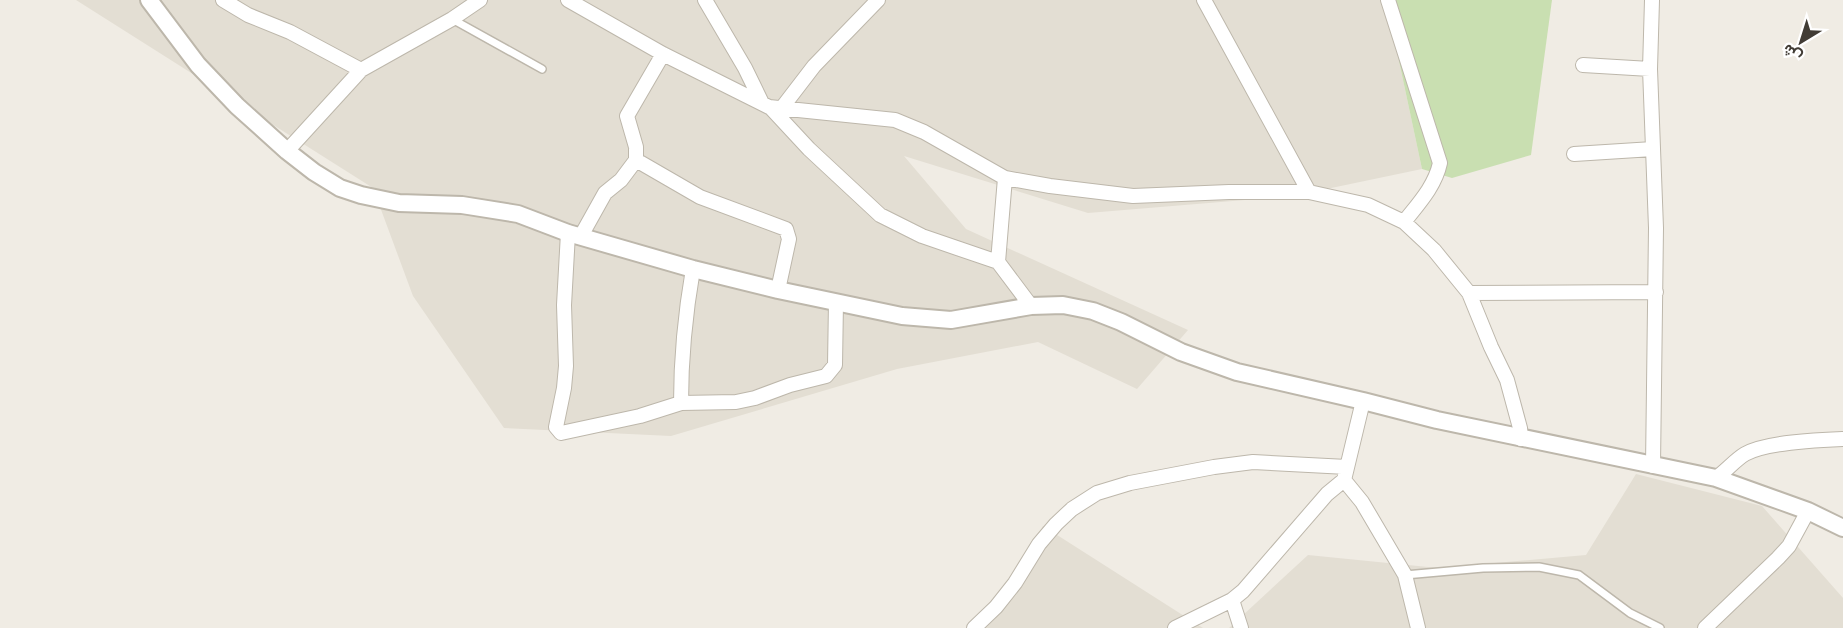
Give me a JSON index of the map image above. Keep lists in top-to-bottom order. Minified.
{"north":"bottom left"}
